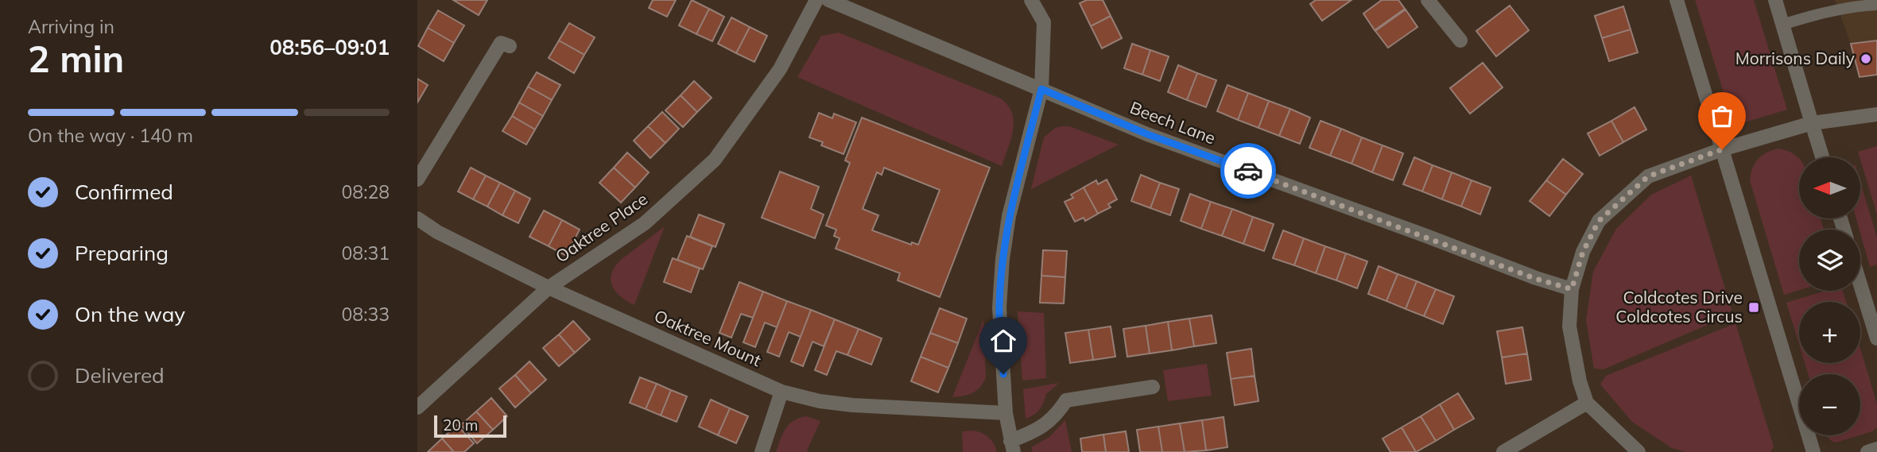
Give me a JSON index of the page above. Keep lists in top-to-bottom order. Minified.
{"streets":{"street":["Beech Lane","Oaktree Place","Oaktree Mount"]},"crossings":[["Oaktree Place","Oaktree Mount"]],"places":{"other":["Morrisons Daily"],"transit":["Coldcotes Drive Coldcotes Circus"]},"scale_bar":"20 m","north":"left","page":{"heading":["2 min","Arriving in","08:56–09:01"],"bar":"On the way · 140 m","map_buttons":["+","−"],"list":[["Confirmed","08:28"],["Preparing","08:31"],["On the way","08:33"],"Delivered"],"scale":"20 m"}}
